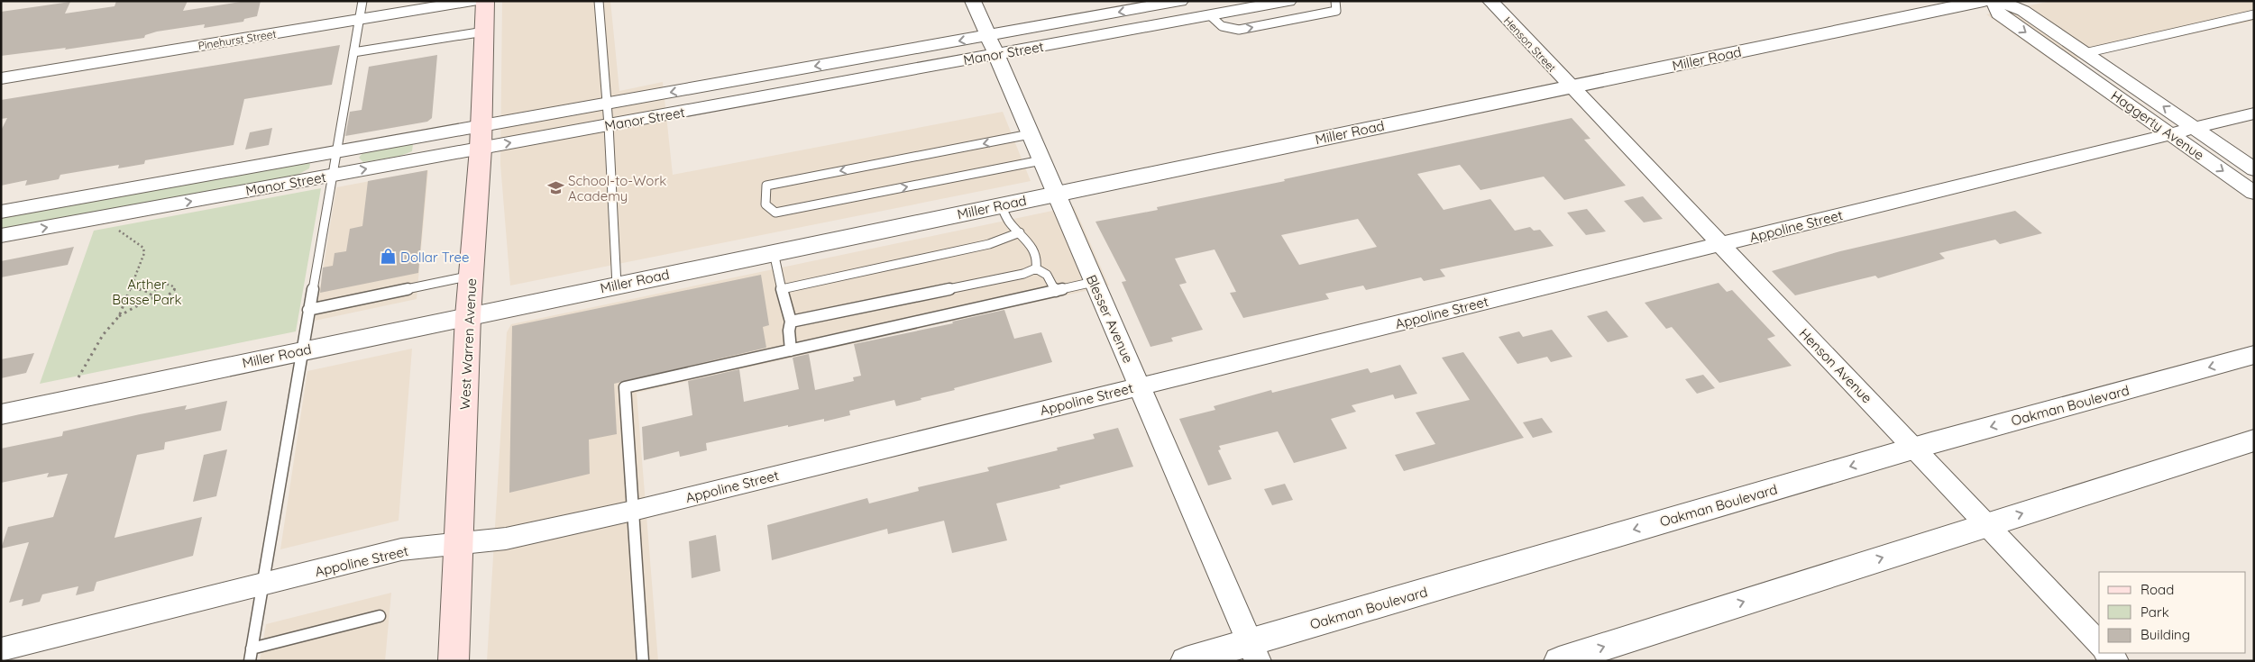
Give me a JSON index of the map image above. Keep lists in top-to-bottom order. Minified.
{"streets":{"main road":["West Warren Avenue"],"street":["Pinehurst Street","Henson Street","Manor Street","Miller Road","Haggerty Avenue","Appoline Street","Blesser Avenue","Henson Avenue","Oakman Boulevard"]},"crossings":[["Henson Street","Miller Road"],["Henson Street","Henson Avenue"],["Manor Street","Blesser Avenue"],["Manor Street","West Warren Avenue"],["Miller Road","Blesser Avenue"],["Miller Road","West Warren Avenue"],["Miller Road","Henson Avenue"],["Haggerty Avenue","Appoline Street"],["Appoline Street","Blesser Avenue"],["Appoline Street","West Warren Avenue"],["Appoline Street","Henson Avenue"],["Blesser Avenue","Oakman Boulevard"],["Henson Avenue","Oakman Boulevard"]],"parks":["Arther Basse Park"],"places":{"school or university":["School-to-Work Academy"],"shop":["Dollar Tree"]},"legend":["Road","Park","Building"]}
